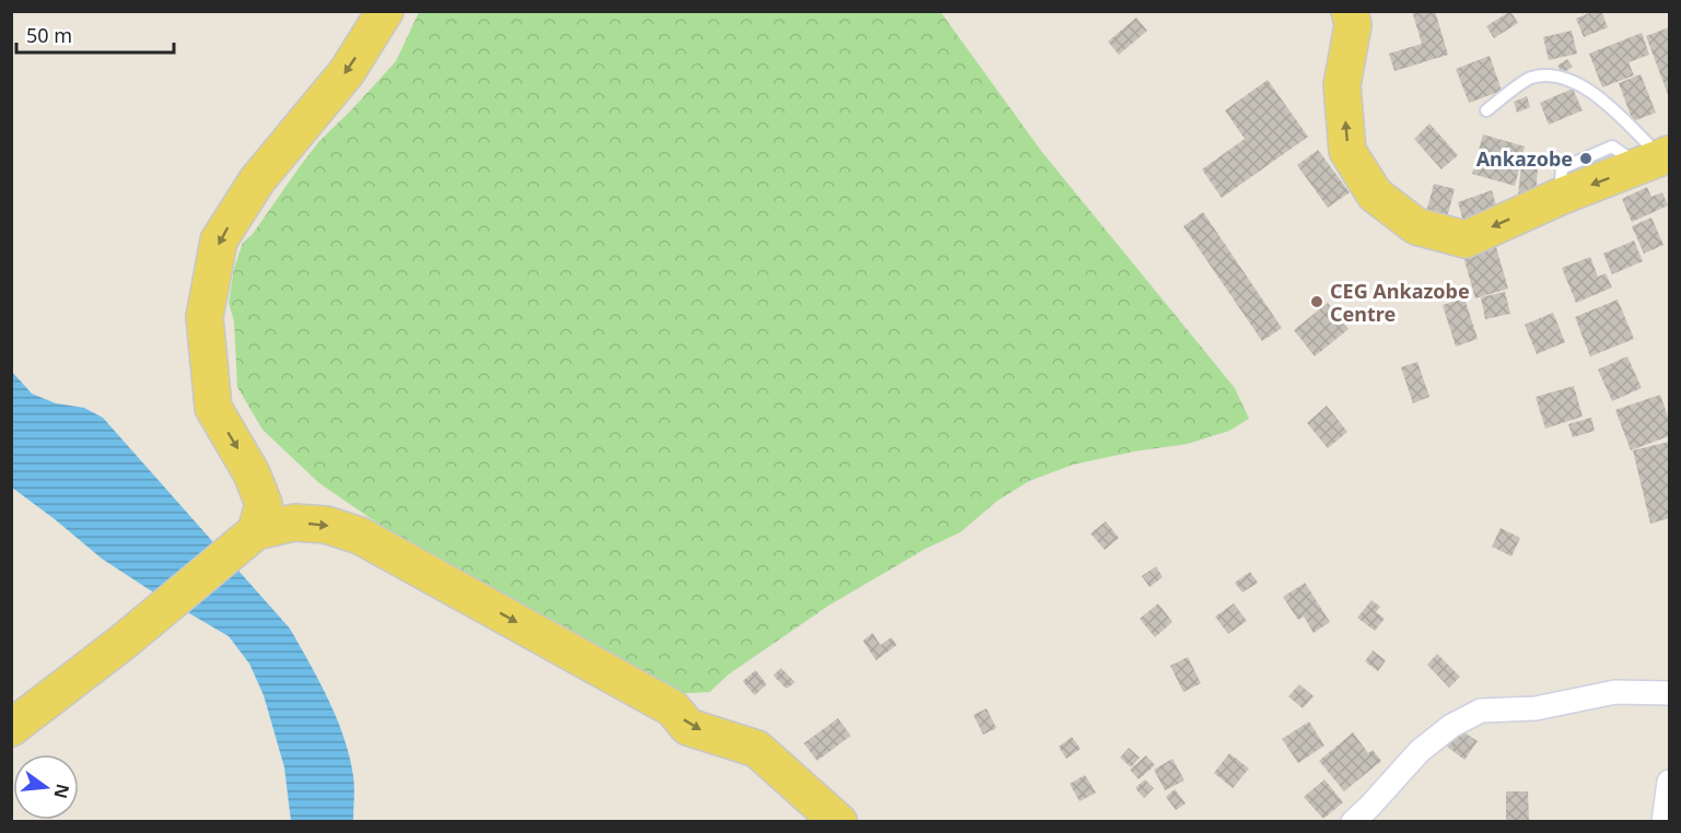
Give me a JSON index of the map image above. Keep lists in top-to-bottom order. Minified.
{"places":["Ankazobe","CEG Ankazobe Centre"],"scale_bar":"50 m","north":"right"}
